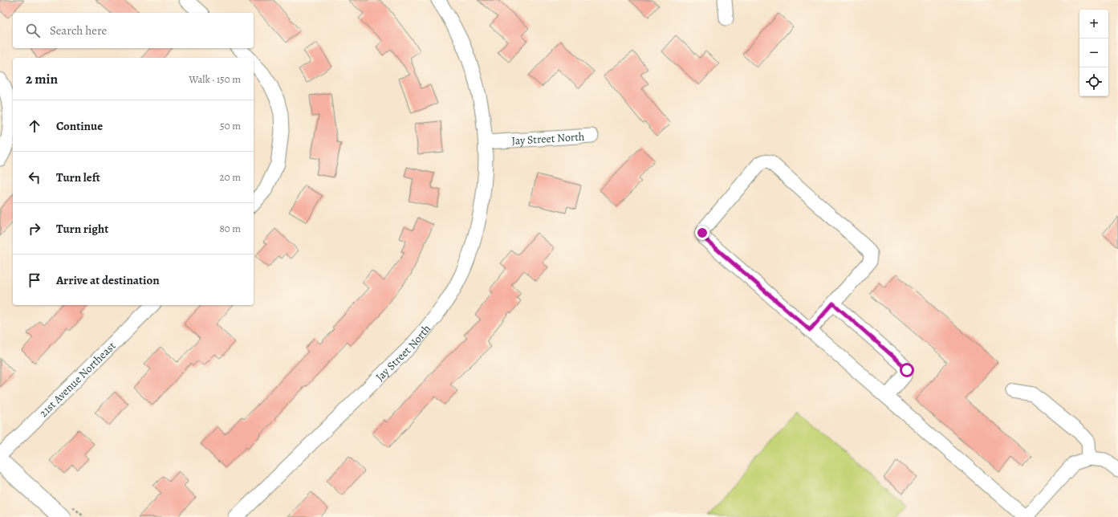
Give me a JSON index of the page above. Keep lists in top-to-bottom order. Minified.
{"streets":{"street":["Jay Street North","21st Avenue Northeast"]},"page":{"map_buttons":["+","−"],"search":"Search here","heading":["2 min","Walk · 150 m"],"list":[["Continue","50 m"],["Turn left","20 m"],["Turn right","80 m"],"Arrive at destination"]}}
